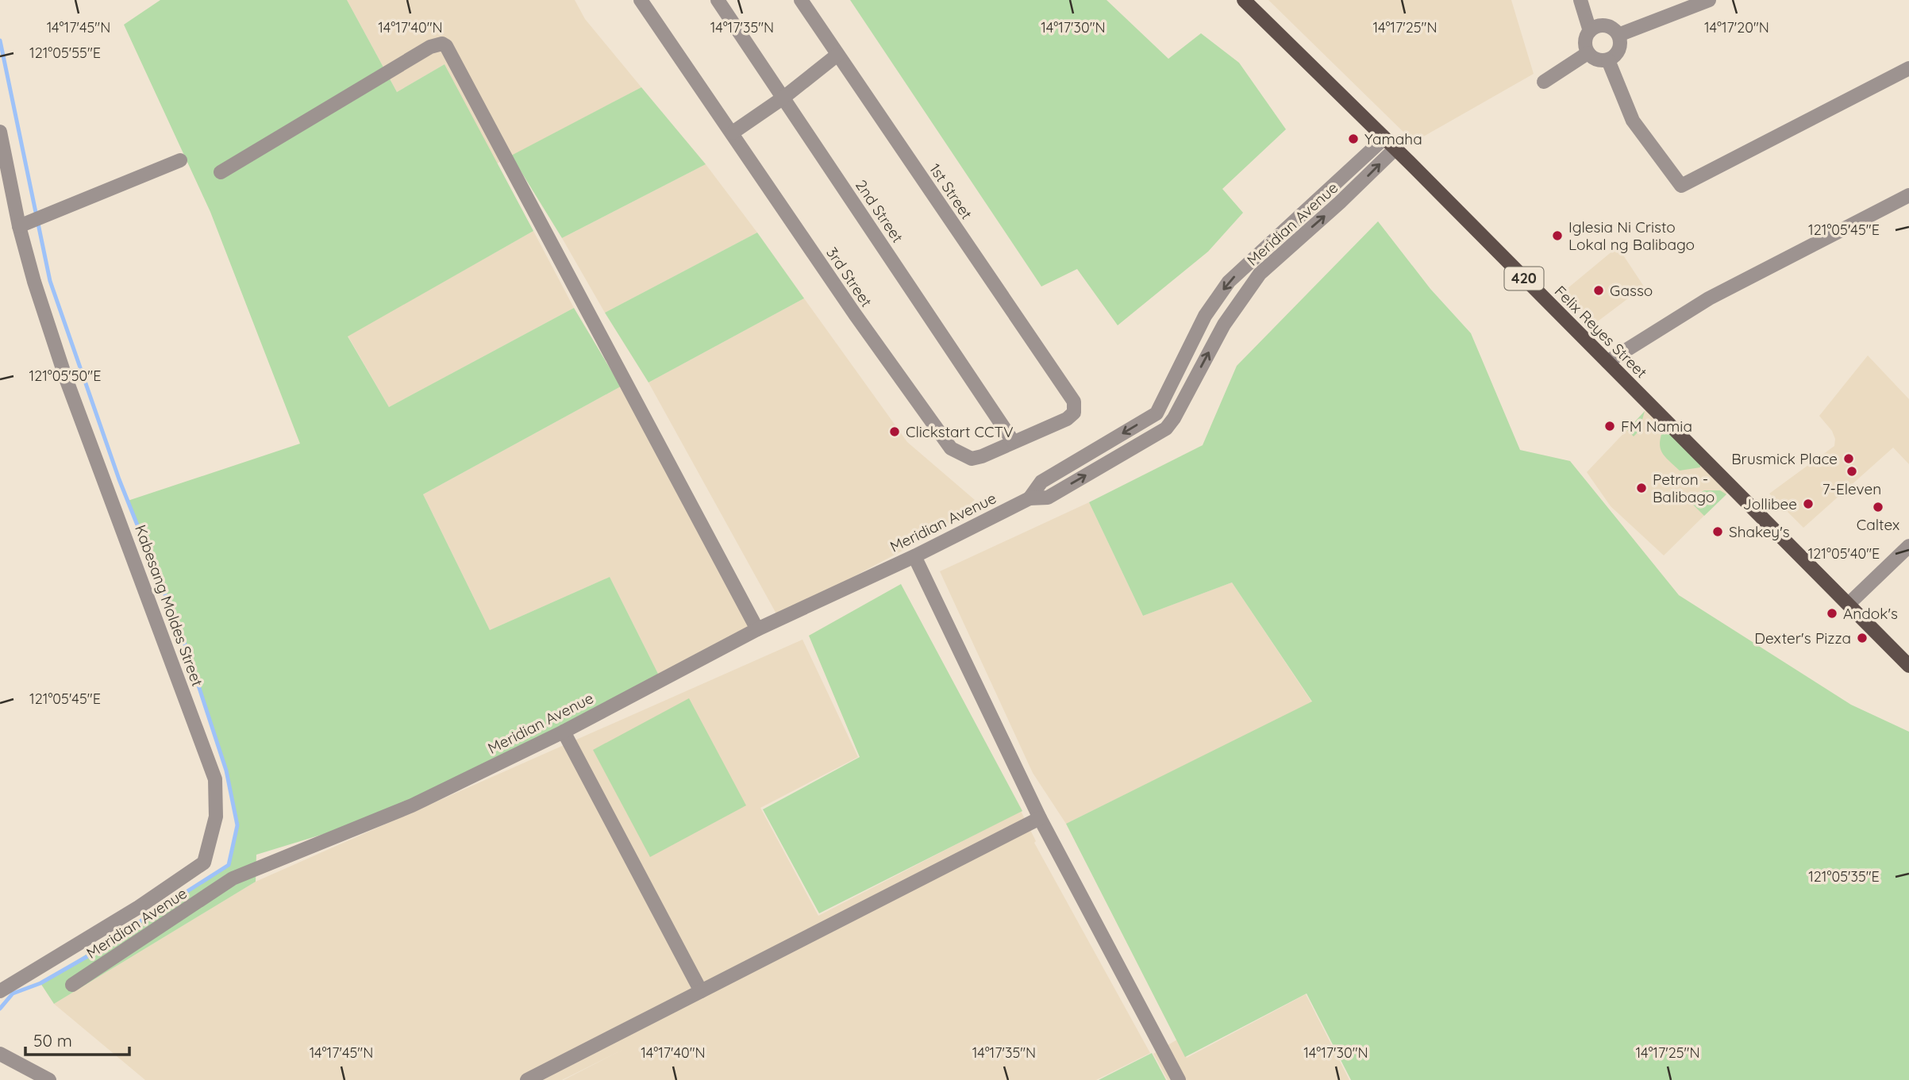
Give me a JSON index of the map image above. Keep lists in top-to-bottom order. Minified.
{"streets":{"main road":["420","Felix Reyes Street"],"street":["1st Street","2nd Street","Meridian Avenue","3rd Street","Kabesang Moldes Street"]},"crossings":[["1st Street","3rd Street"],["2nd Street","3rd Street"],["Meridian Avenue","Felix Reyes Street"]],"places":["Yamaha","Iglesia Ni Cristo Lokal ng Balibago","Gasso","FM Namia","Clickstart CCTV","Brusmick Place","7-Eleven","Petron - Balibago","Jollibee","Caltex","Shakey's","Andok's","Dexter's Pizza"],"scale_bar":"50 m","coordinates":["14°17'45\"N","14°17'40\"N","14°17'35\"N","14°17'30\"N","14°17'25\"N","14°17'20\"N","121°05'55\"E","121°05'45\"E","121°05'50\"E","121°05'40\"E","121°05'35\"E"]}
